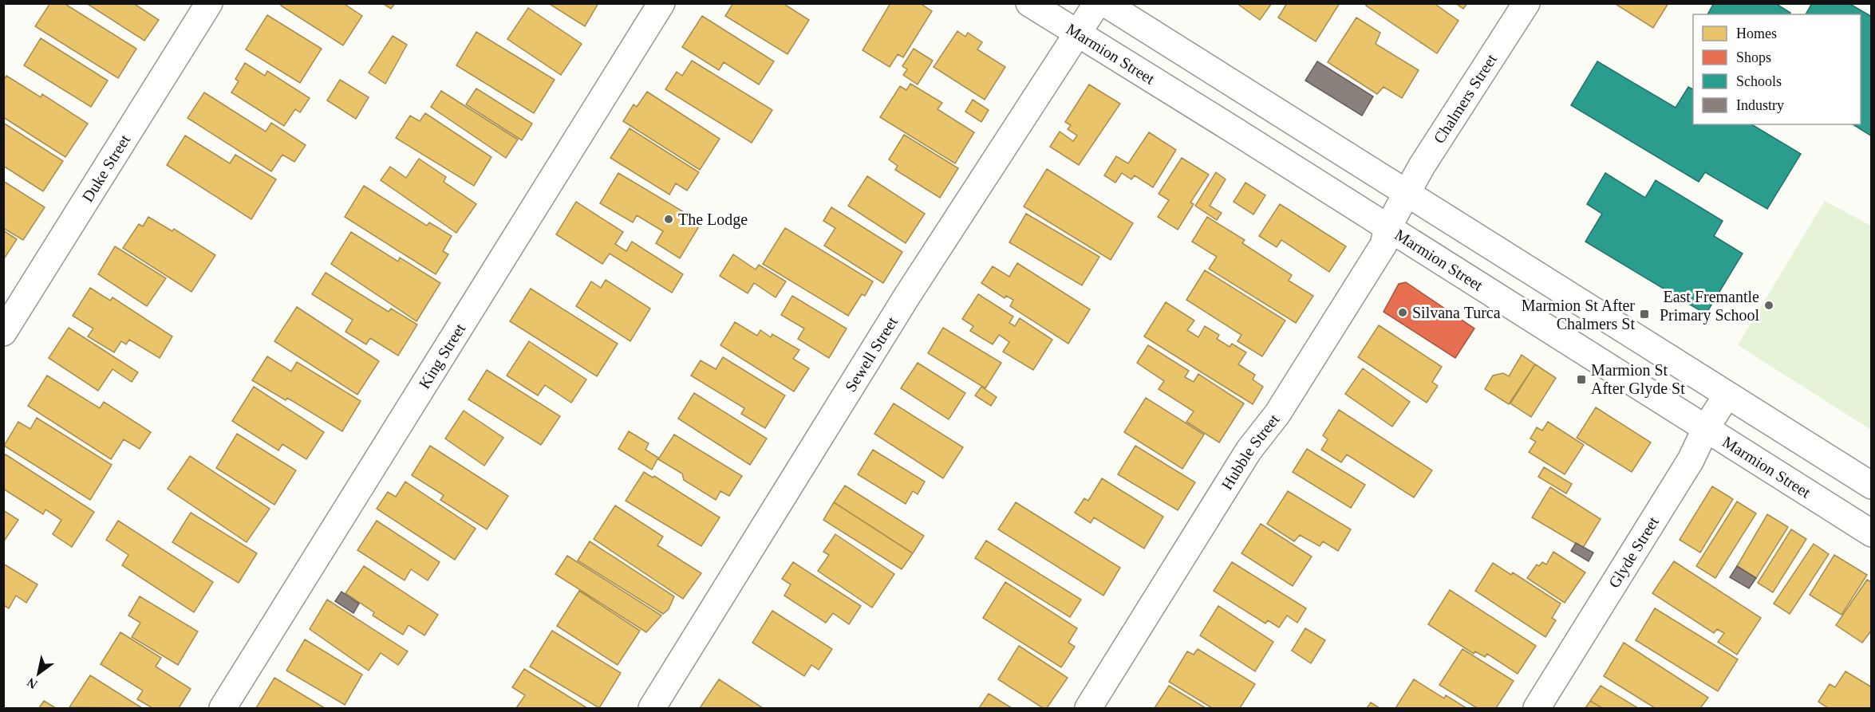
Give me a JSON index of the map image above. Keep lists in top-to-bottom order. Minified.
{"streets":{"street":["Marmion Street","Chalmers Street","Duke Street","Sewell Street","King Street","Hubble Street","Glyde Street"]},"crossings":[["Marmion Street","Sewell Street"],["Marmion Street","Hubble Street"],["Marmion Street","Glyde Street"],["Chalmers Street","Hubble Street"]],"places":{"other":["The Lodge","East Fremantle Primary School","Silvana Turca"],"transit":["Marmion St After Chalmers St","Marmion St After Glyde St"]},"legend":["Homes","Shops","Schools","Industry"],"north":"bottom left"}
